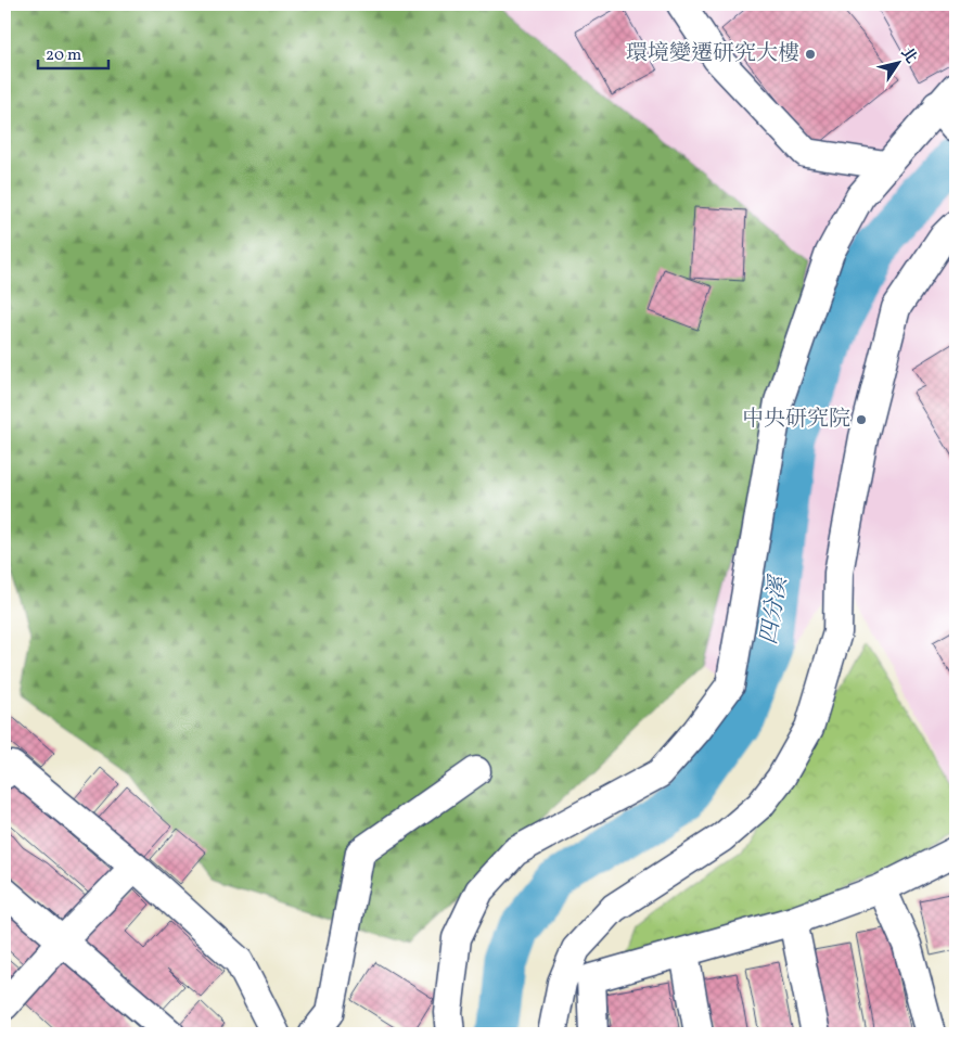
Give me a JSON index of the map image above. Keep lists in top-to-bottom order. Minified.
{"water":["四分溪"],"places":["環境變遷研究大樓","中央研究院"],"scale_bar":"20 m","north":"top right"}
